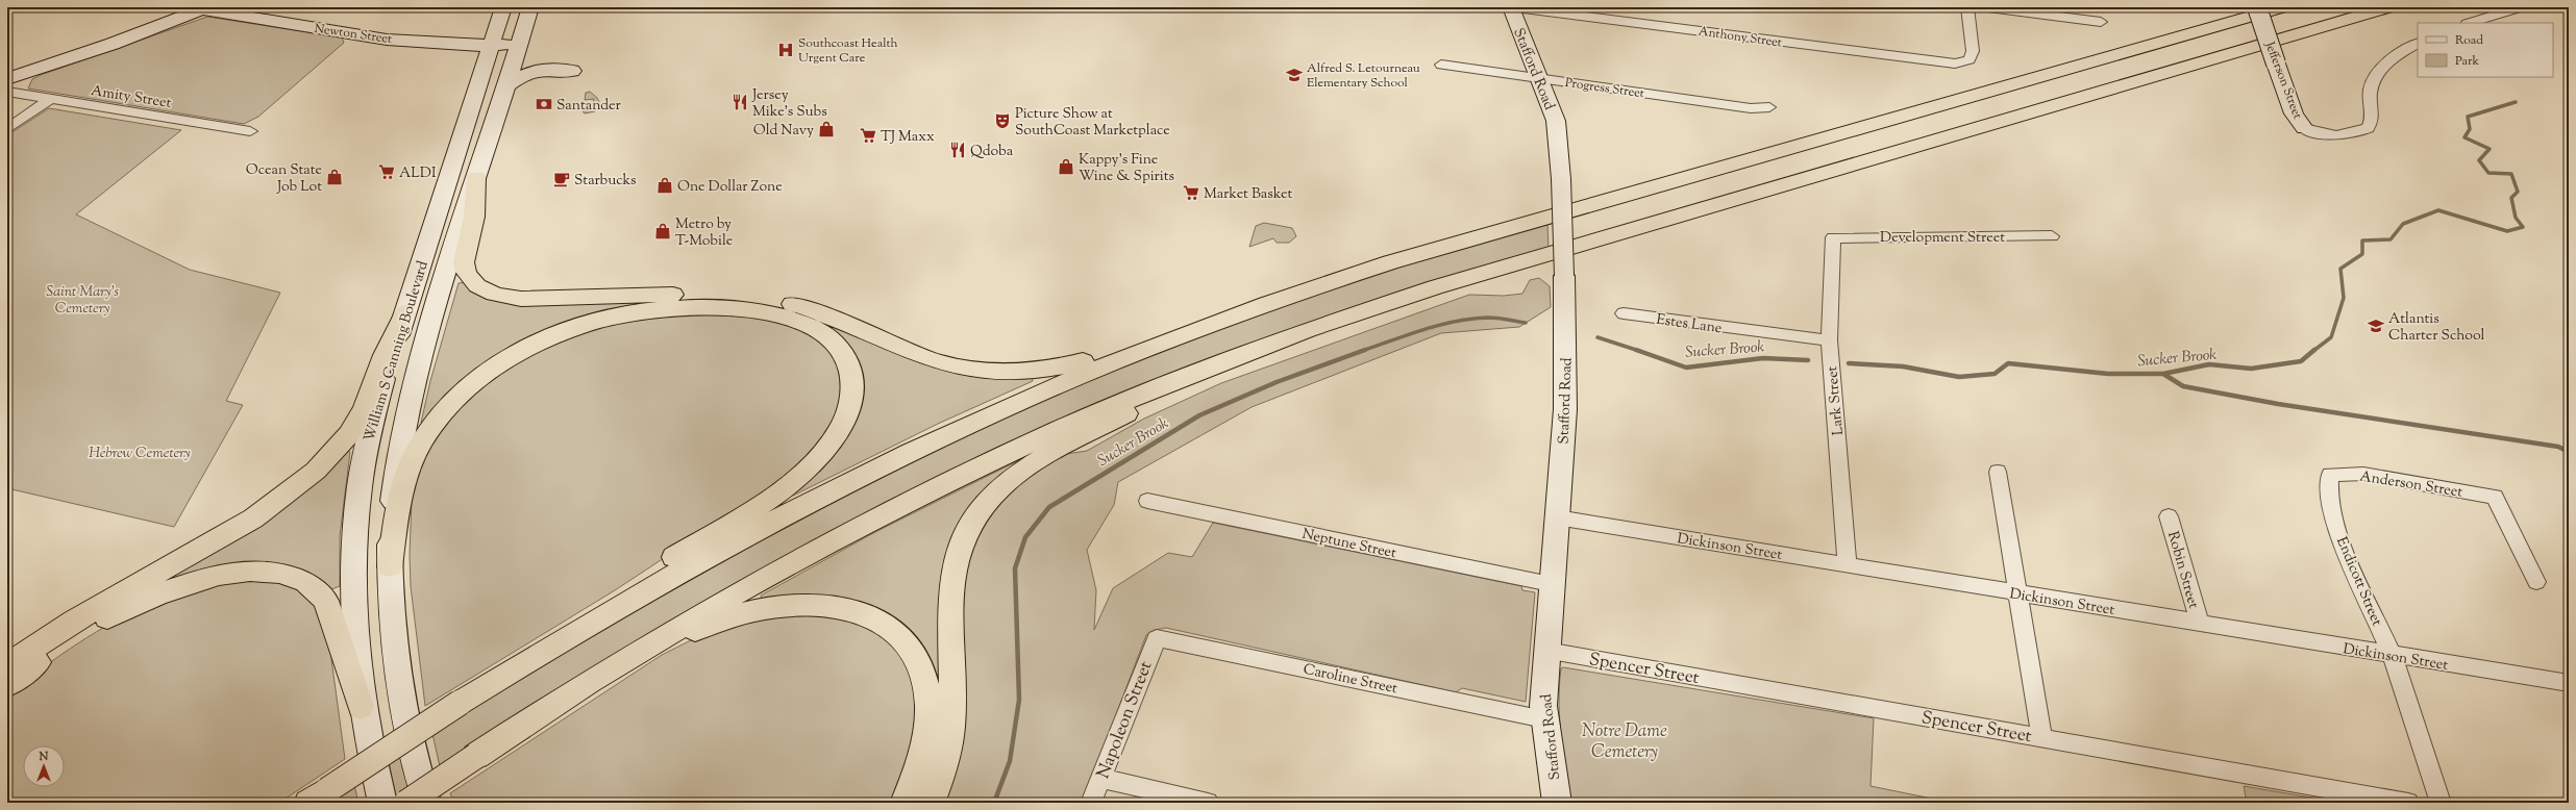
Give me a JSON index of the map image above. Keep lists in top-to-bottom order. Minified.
{"streets":{"main road":["Newton Street","Stafford Road","Jefferson Street","William S Canning Boulevard"],"street":["Anthony Street","Progress Street","Amity Street","Development Street","Estes Lane","Lark Street","Anderson Street","Neptune Street","Dickinson Street","Robin Street","Endicott Street","Spencer Street","Caroline Street","Napoleon Street"]},"crossings":[["Newton Street","William S Canning Boulevard"],["Stafford Road","Progress Street"],["Stafford Road","Neptune Street"],["Stafford Road","Dickinson Street"],["Stafford Road","Spencer Street"],["Stafford Road","Caroline Street"],["Development Street","Lark Street"],["Estes Lane","Lark Street"],["Lark Street","Dickinson Street"],["Anderson Street","Endicott Street"],["Dickinson Street","Robin Street"],["Dickinson Street","Endicott Street"],["Caroline Street","Napoleon Street"]],"water":["Sucker Brook"],"parks":["Saint Mary's Cemetery","Hebrew Cemetery","Notre Dame Cemetery"],"places":{"hospital":["Southcoast Health Urgent Care"],"school or university":["Alfred S. Letourneau Elementary School","Atlantis Charter School"],"restaurant":["Jersey Mike's Subs","Qdoba"],"bank":["Santander"],"theatre":["Picture Show at SouthCoast Marketplace"],"shop":["Old Navy","Kappy's Fine Wine & Spirits","Ocean State Job Lot","One Dollar Zone","Metro by T-Mobile"],"supermarket":["TJ Maxx","ALDI","Market Basket"],"cafe":["Starbucks"]},"legend":["Road","Park"],"north":"top"}
